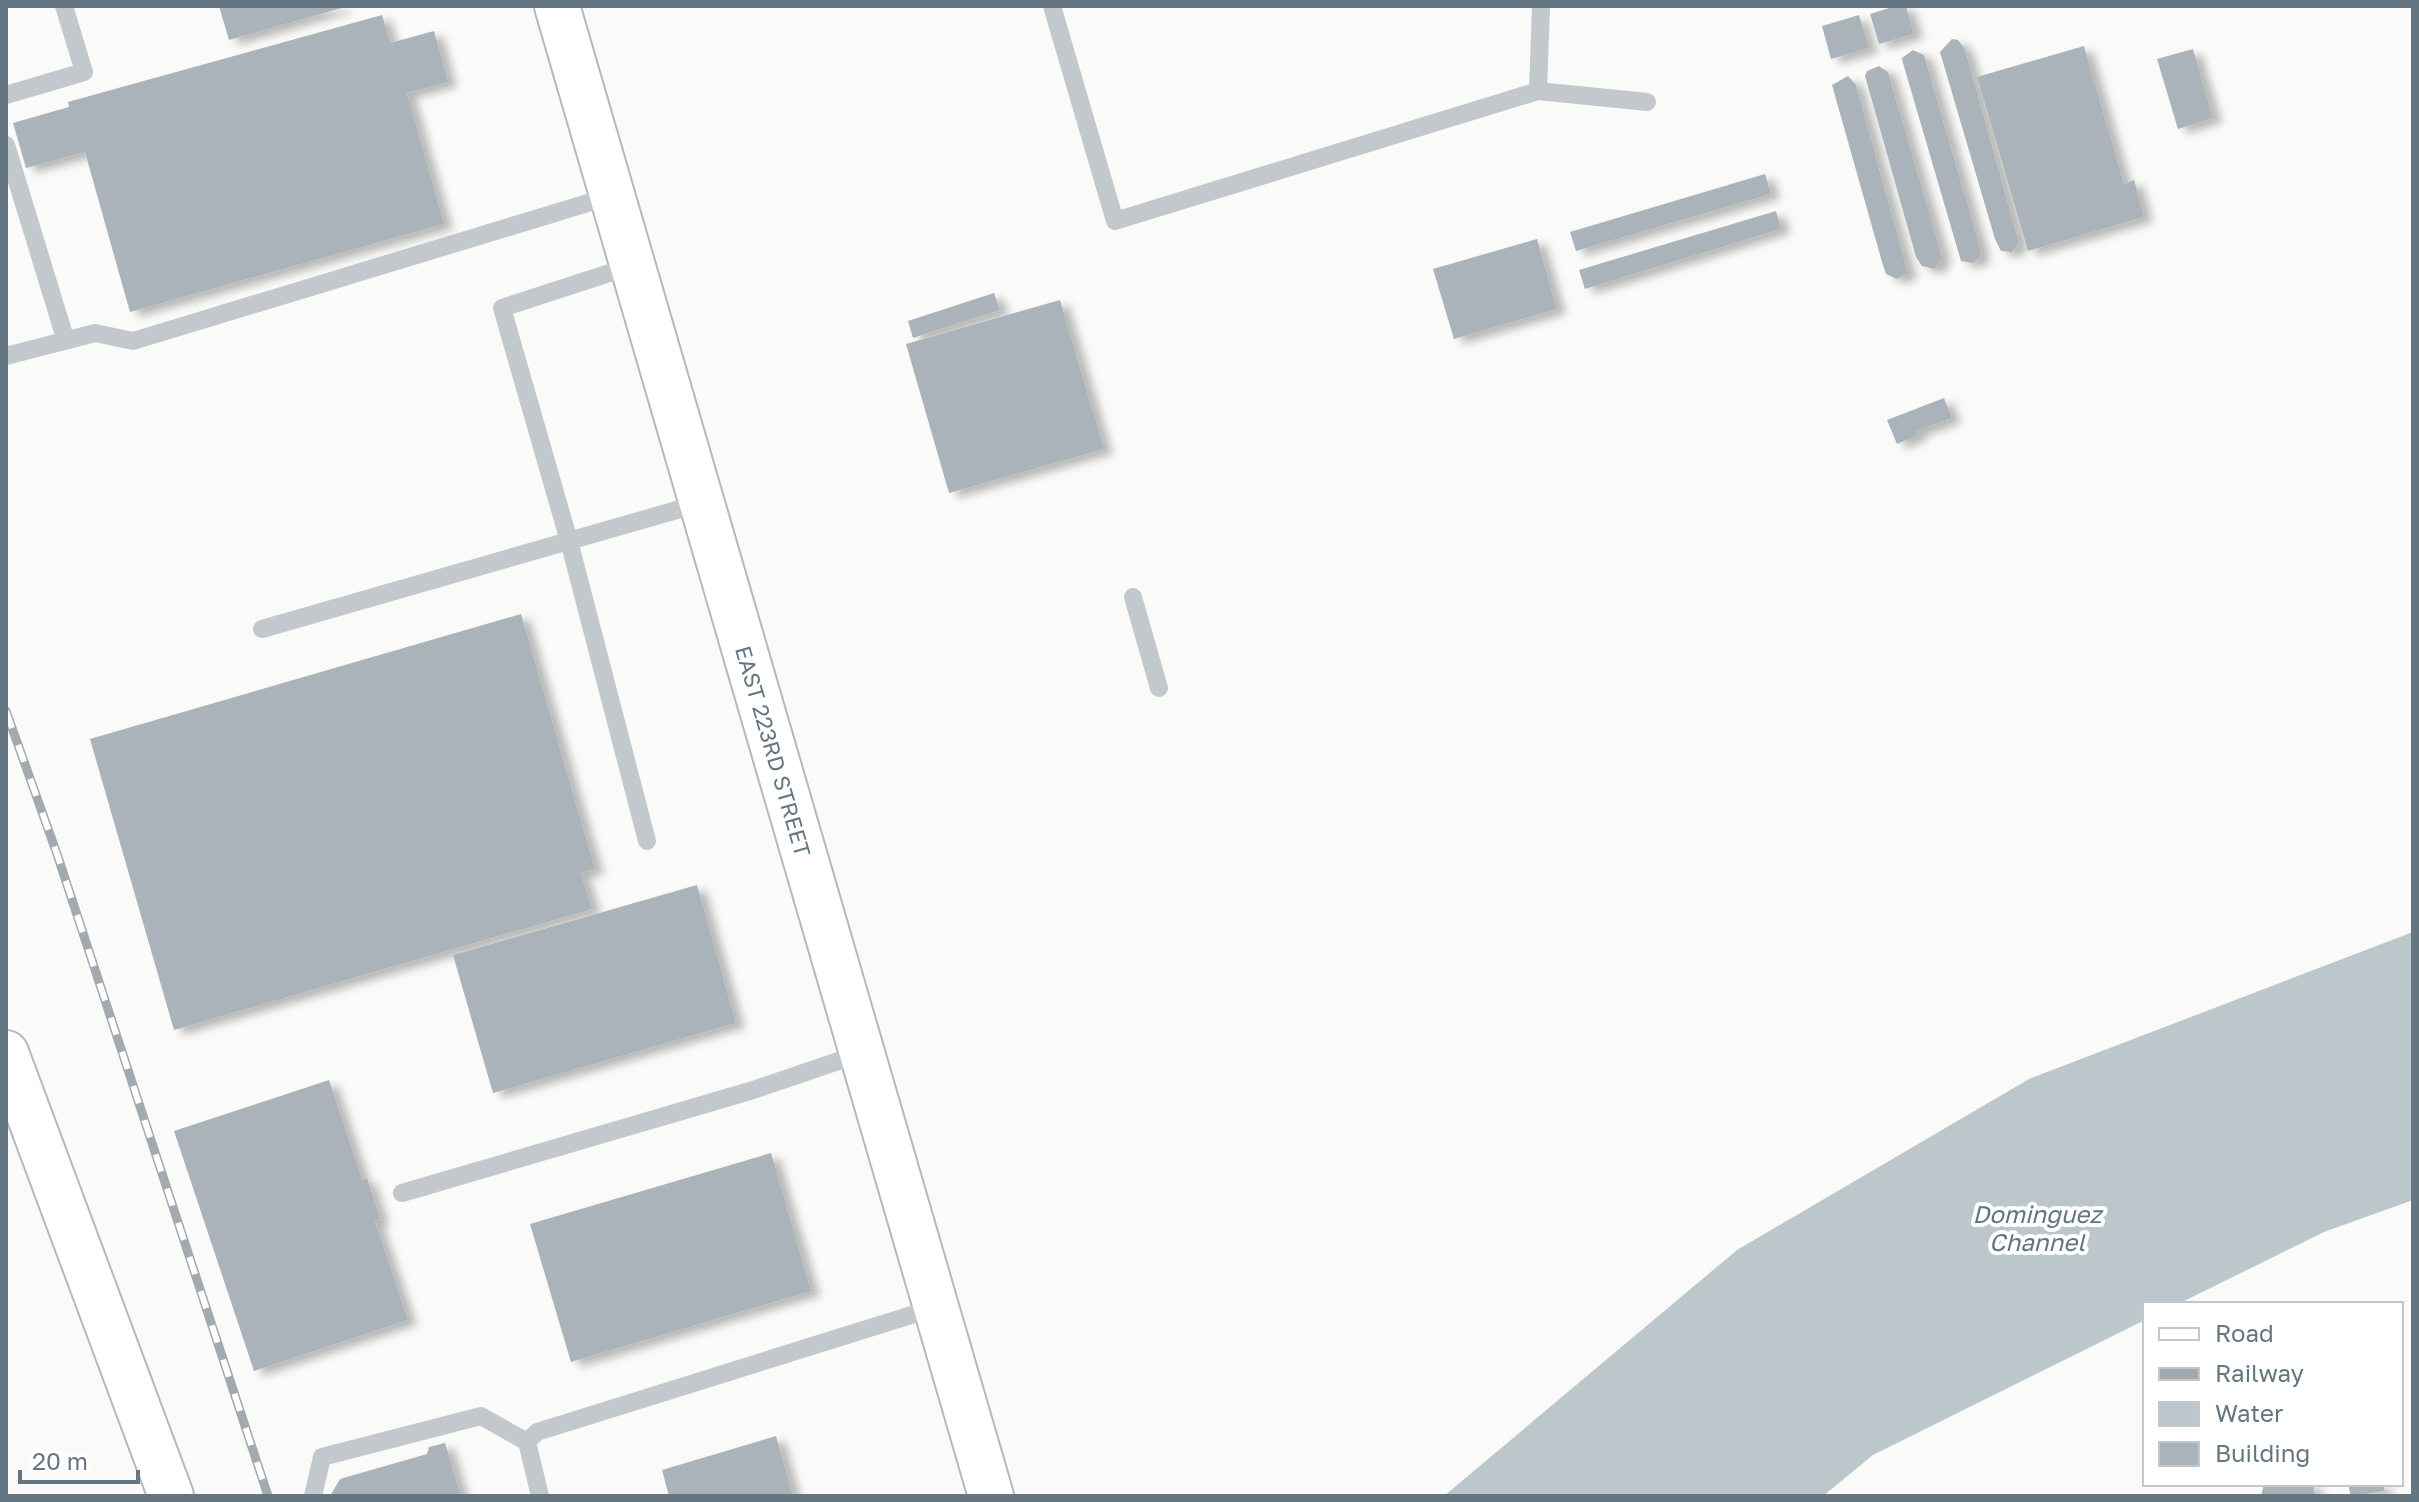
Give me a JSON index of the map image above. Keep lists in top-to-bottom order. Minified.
{"streets":{"main road":["EAST 223RD STREET"]},"water":["Dominguez Channel"],"legend":["Road","Railway","Water","Building"],"scale_bar":"20 m"}
